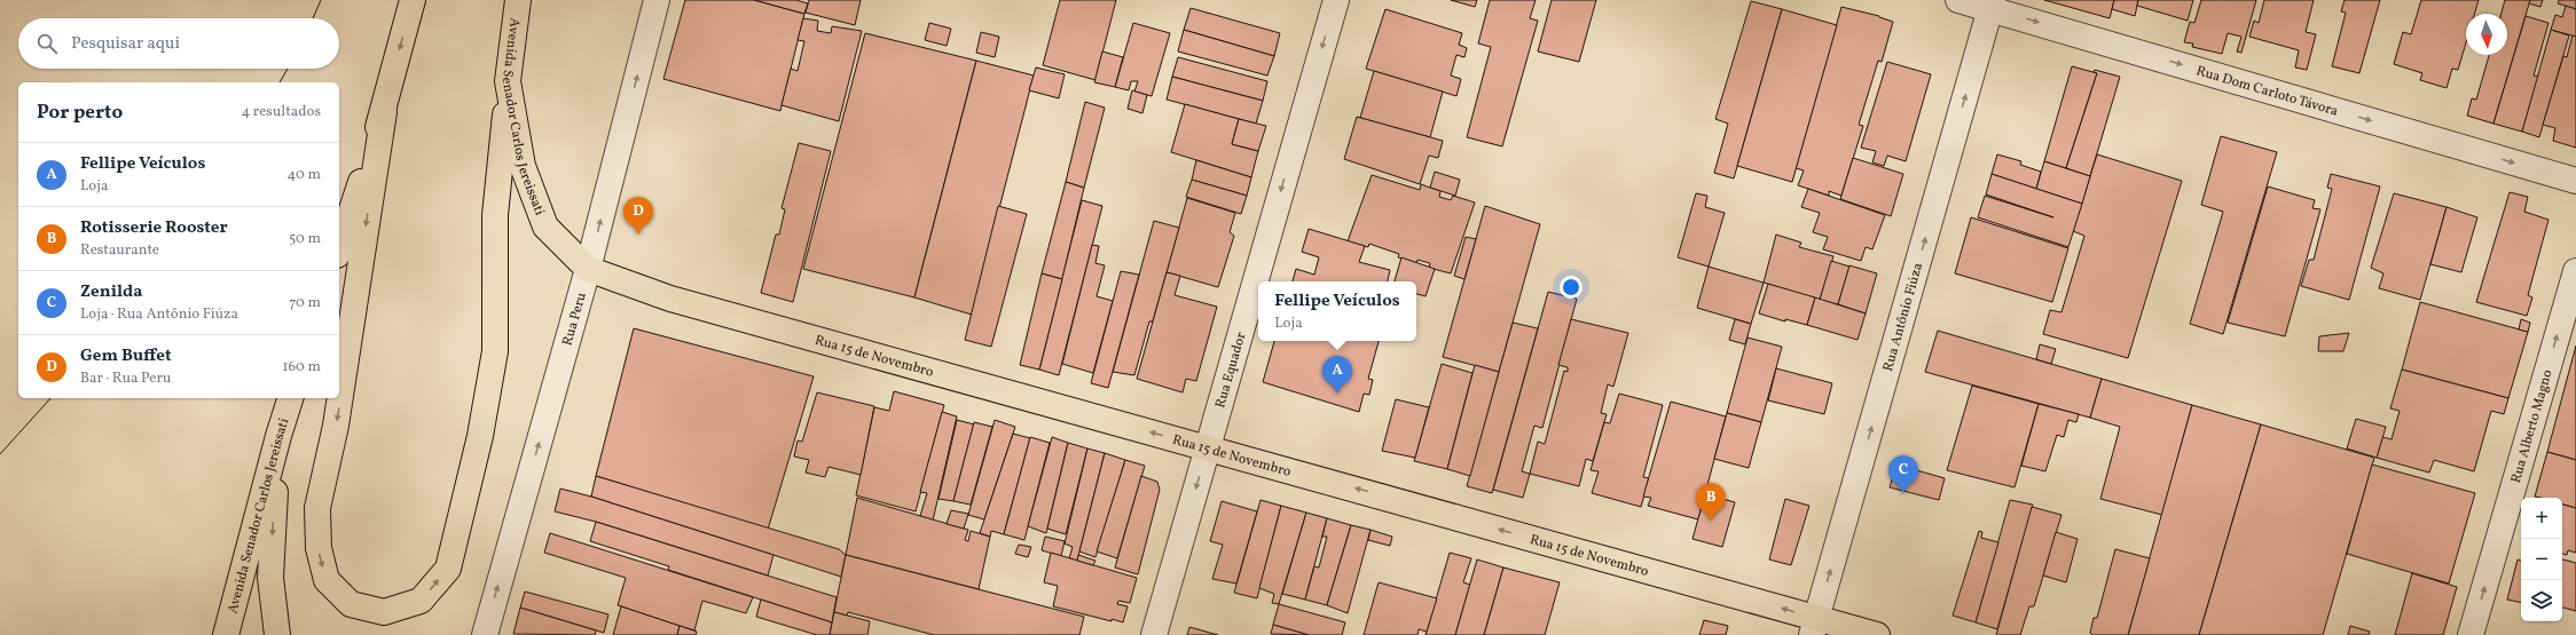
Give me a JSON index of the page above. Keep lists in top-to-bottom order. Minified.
{"streets":{"main road":["Avenida Senador Carlos Jereissati","Rua 15 de Novembro"],"street":["Rua Dom Carloto Távora","Rua Peru","Rua Antônio Fiúza","Rua Equador","Rua Alberto Magno"]},"crossings":[["Rua Dom Carloto Távora","Rua Antônio Fiúza"],["Avenida Senador Carlos Jereissati","Rua Peru"],["Avenida Senador Carlos Jereissati","Rua 15 de Novembro"],["Rua Peru","Rua 15 de Novembro"],["Rua Antônio Fiúza","Rua 15 de Novembro"],["Rua 15 de Novembro","Rua Equador"]],"one_way":["Rua Dom Carloto Távora","Rua Peru","Rua Antônio Fiúza","Rua 15 de Novembro","Rua Equador","Rua Alberto Magno"],"north":"bottom","page":{"search":"Pesquisar aqui","heading":["Por perto","4 resultados"],"list":[{"mark":"A","name":"Fellipe Veículos","note":"Loja","value":"40 m"},{"mark":"B","name":"Rotisserie Rooster","note":"Restaurante","value":"50 m"},{"mark":"C","name":"Zenilda","note":"Loja · Rua Antônio Fiúza","value":"70 m"},{"mark":"D","name":"Gem Buffet","note":"Bar · Rua Peru","value":"160 m"}],"pins":["D","A","C","B"],"popup":["Fellipe Veículos","Loja"],"map_buttons":["+","−"]}}
